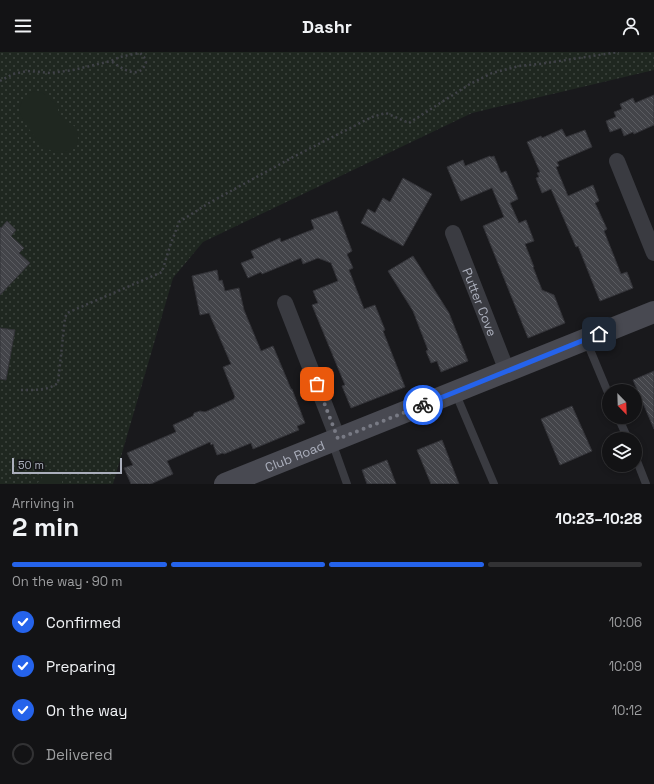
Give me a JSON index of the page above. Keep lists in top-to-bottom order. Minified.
{"streets":{"street":["Putter Cove","Club Road"]},"crossings":[["Putter Cove","Club Road"]],"scale_bar":"50 m","north":"bottom right","page":{"header":"Dashr","scale":"50 m","heading":["2 min","Arriving in","10:23–10:28"],"bar":"On the way · 90 m","list":[["Confirmed","10:06"],["Preparing","10:09"],["On the way","10:12"],"Delivered"]}}
